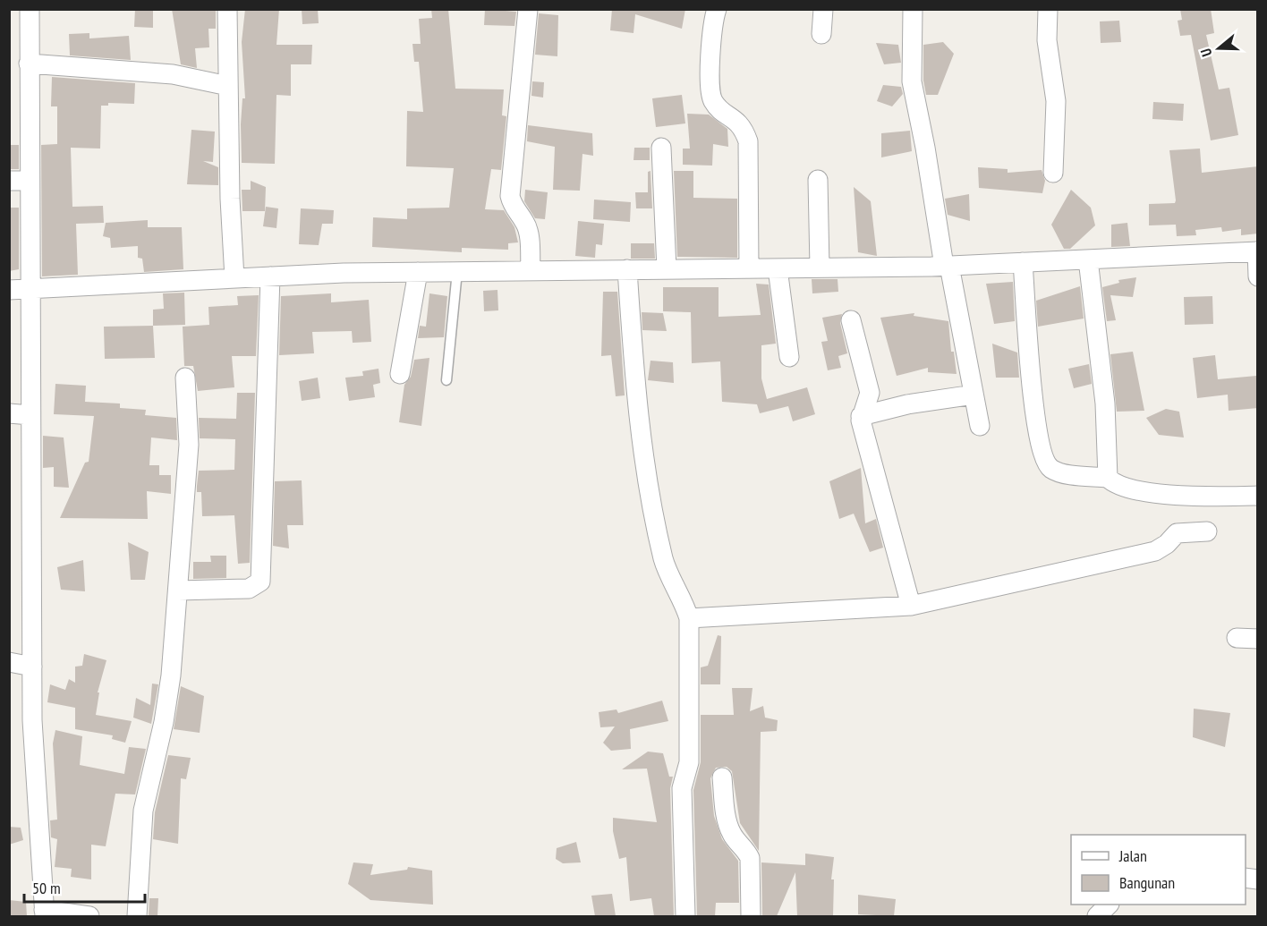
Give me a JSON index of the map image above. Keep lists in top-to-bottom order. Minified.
{"legend":["Jalan","Bangunan"],"scale_bar":"50 m","north":"left"}
